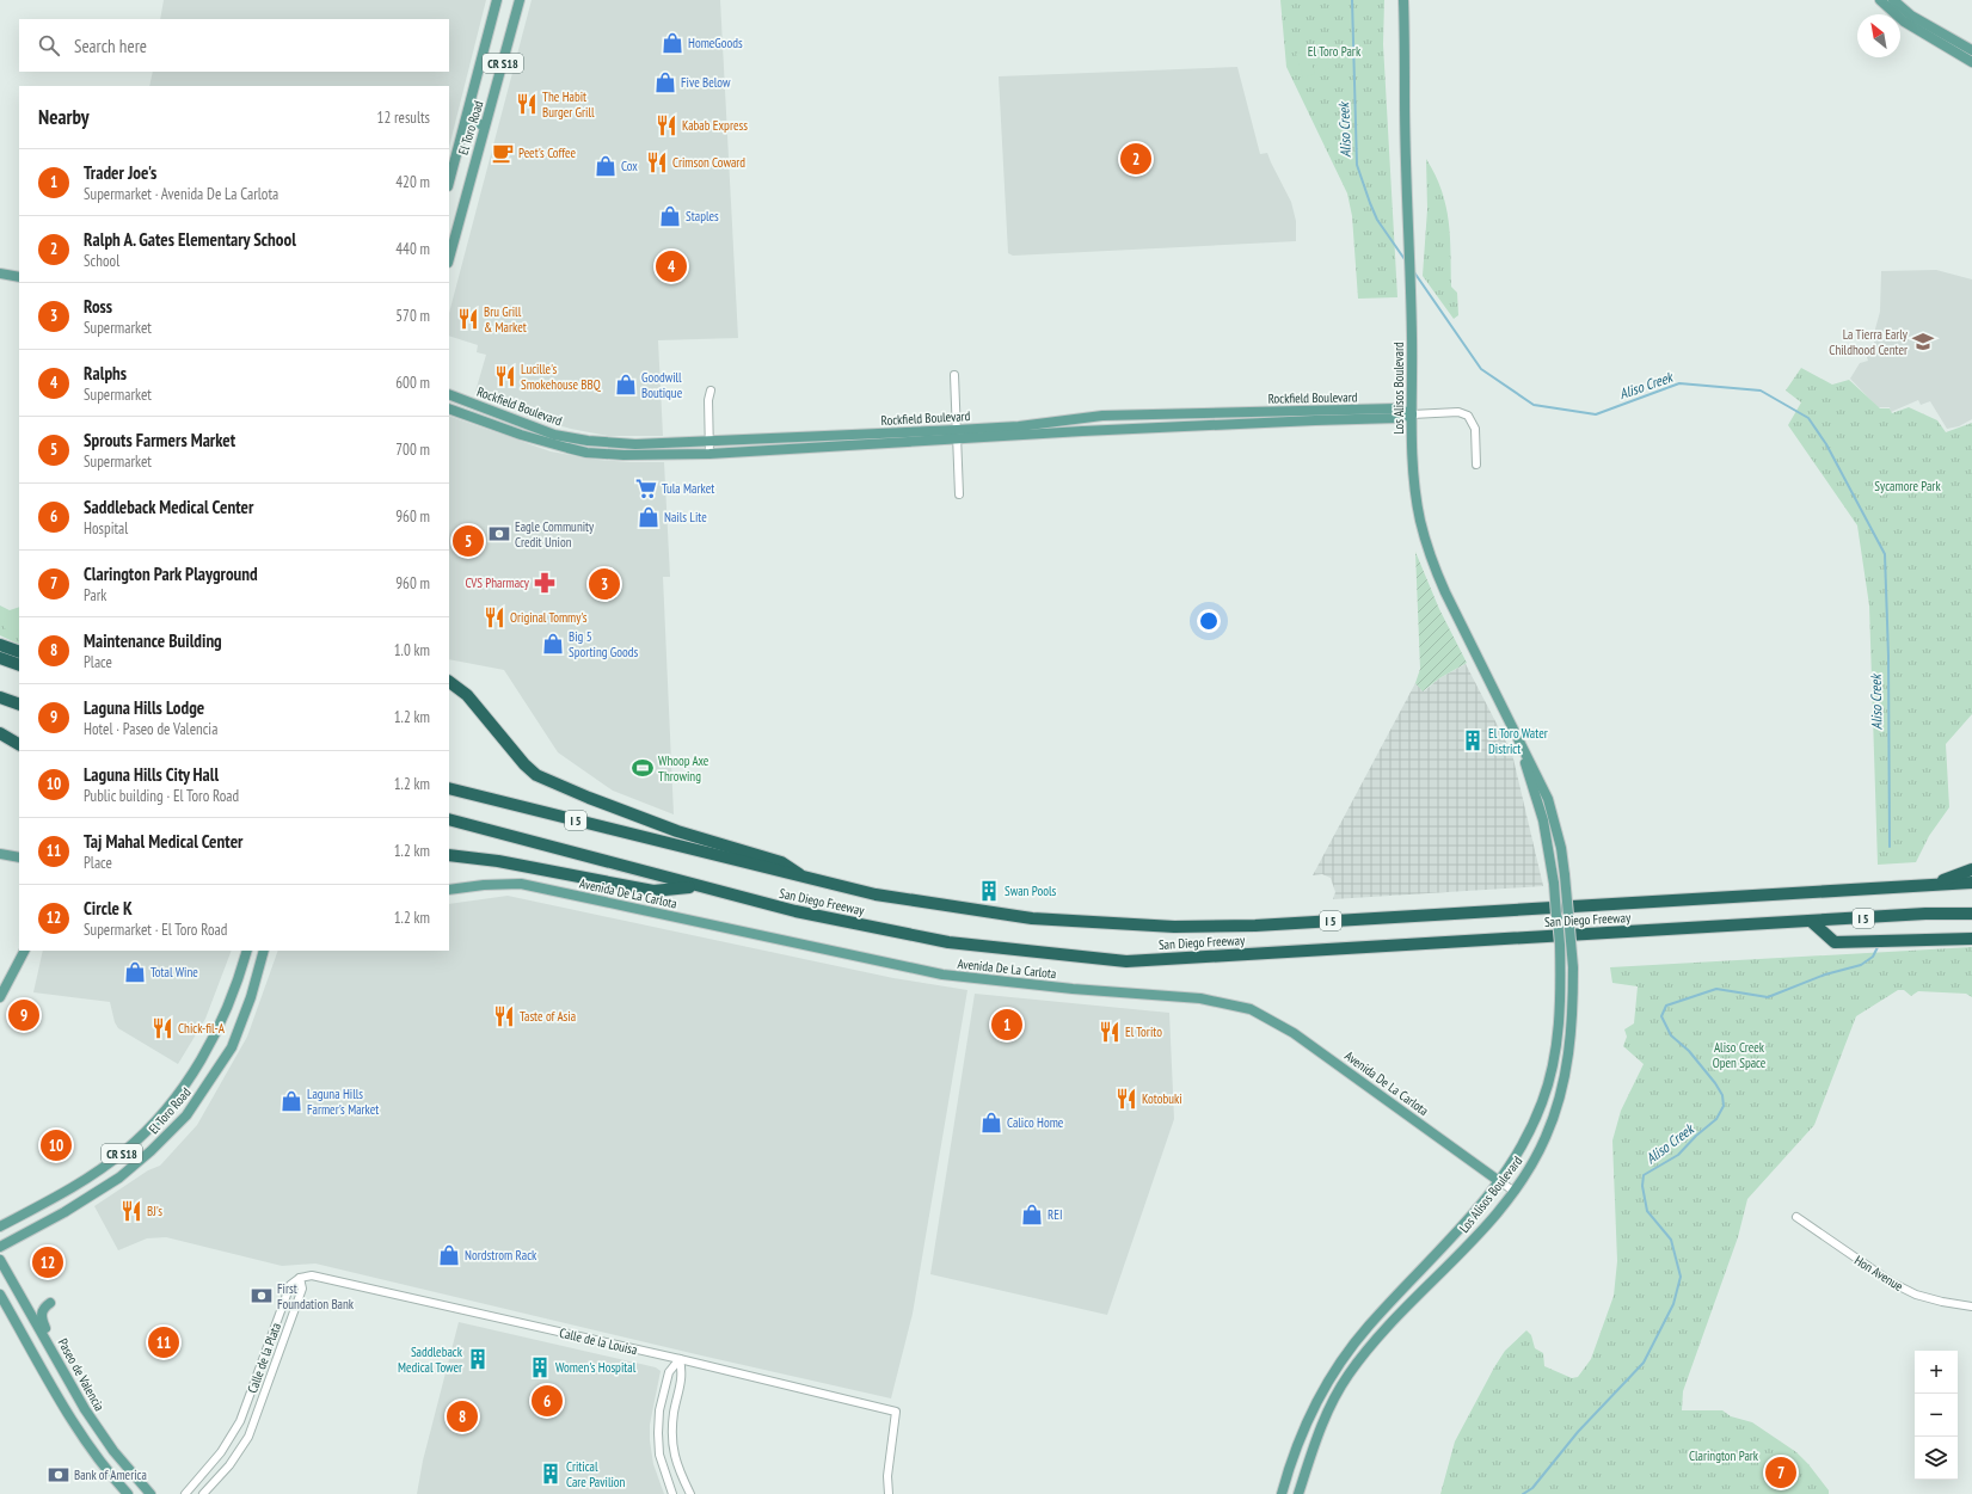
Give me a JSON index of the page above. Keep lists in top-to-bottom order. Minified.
{"streets":{"highway":["I 5","San Diego Freeway"],"main road":["CR S18","El Toro Road","Los Alisos Boulevard","Rockfield Boulevard","Avenida De La Carlota","Paseo de Valencia"],"street":["Hon Avenue","Calle de la Louisa","Calle de la Plata"]},"crossings":[["Los Alisos Boulevard","Rockfield Boulevard"],["Los Alisos Boulevard","Avenida De La Carlota"],["Calle de la Louisa","Calle de la Plata"]],"water":["Aliso Creek"],"parks":["El Toro Park","Sycamore Park","Aliso Creek Open Space","Clarington Park"],"places":{"shop":["HomeGoods","Five Below","Cox","Staples","Goodwill Boutique","Nails Lite","Big 5 Sporting Goods","Total Wine","Laguna Hills Farmer's Market","Calico Home","REI","Nordstrom Rack"],"restaurant":["The Habit Burger Grill","Kabab Express","Crimson Coward","Bru Grill & Market","Lucille's Smokehouse BBQ","Original Tommy's","Taste of Asia","Chick-fil-A","El Torito","Kotobuki","BJ's"],"cafe":["Peet's Coffee"],"school or university":["La Tierra Early Childhood Center"],"supermarket":["Tula Market"],"bank":["Eagle Community Credit Union","First Foundation Bank","Bank of America"],"pharmacy":["CVS Pharmacy"],"building":["El Toro Water District","Swan Pools","Saddleback Medical Tower","Women's Hospital","Critical Care Pavilion"],"sports":["Whoop Axe Throwing"]},"north":"top left","page":{"search":"Search here","heading":["Nearby","12 results"],"pins":["2","4","5","3","9","1","10","12","11","6","8","7"],"list":[{"mark":"1","name":"Trader Joe's","note":"Supermarket · Avenida De La Carlota","value":"420 m"},{"mark":"2","name":"Ralph A. Gates Elementary School","note":"School","value":"440 m"},{"mark":"3","name":"Ross","note":"Supermarket","value":"570 m"},{"mark":"4","name":"Ralphs","note":"Supermarket","value":"600 m"},{"mark":"5","name":"Sprouts Farmers Market","note":"Supermarket","value":"700 m"},{"mark":"6","name":"Saddleback Medical Center","note":"Hospital","value":"960 m"},{"mark":"7","name":"Clarington Park Playground","note":"Park","value":"960 m"},{"mark":"8","name":"Maintenance Building","note":"Place","value":"1.0 km"},{"mark":"9","name":"Laguna Hills Lodge","note":"Hotel · Paseo de Valencia","value":"1.2 km"},{"mark":"10","name":"Laguna Hills City Hall","note":"Public building · El Toro Road","value":"1.2 km"},{"mark":"11","name":"Taj Mahal Medical Center","note":"Place","value":"1.2 km"},{"mark":"12","name":"Circle K","note":"Supermarket · El Toro Road","value":"1.2 km"}],"map_buttons":["+","−"]}}
